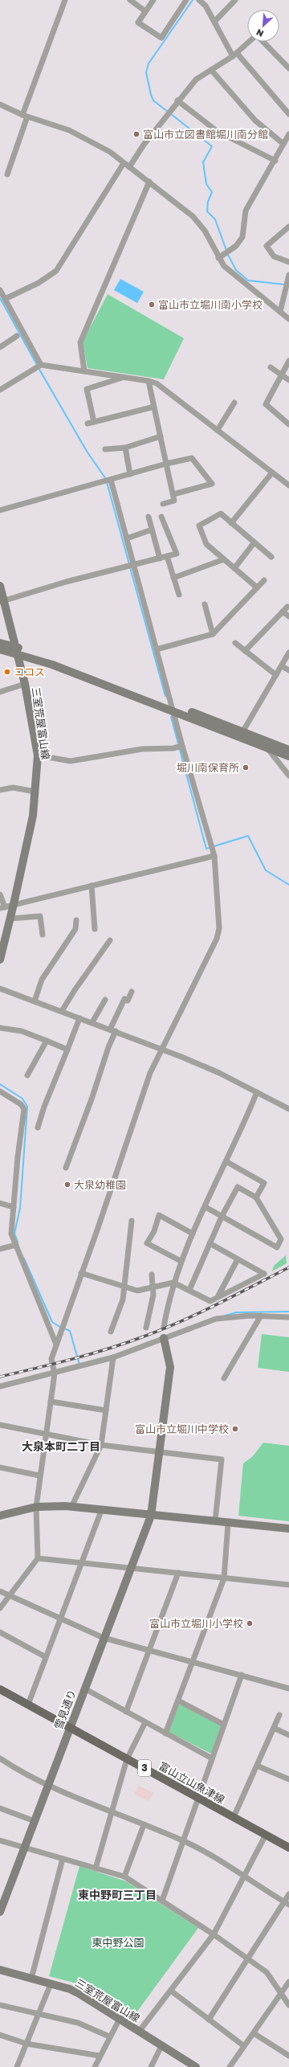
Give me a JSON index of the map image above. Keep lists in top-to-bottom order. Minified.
{"streets":{"main road":["3","富山立山魚津線"],"street":["三室荒屋富山線","雪見通り"]},"crossings":[["雪見通り","富山立山魚津線"]],"districts":["大泉本町二丁目","東中野町三丁目"],"parks":["東中野公園"],"places":["富山市立図書館堀川南分館","富山市立堀川南小学校","ココス","堀川南保育所","大泉幼稚園","富山市立堀川中学校","富山市立堀川小学校"],"north":"bottom left"}
